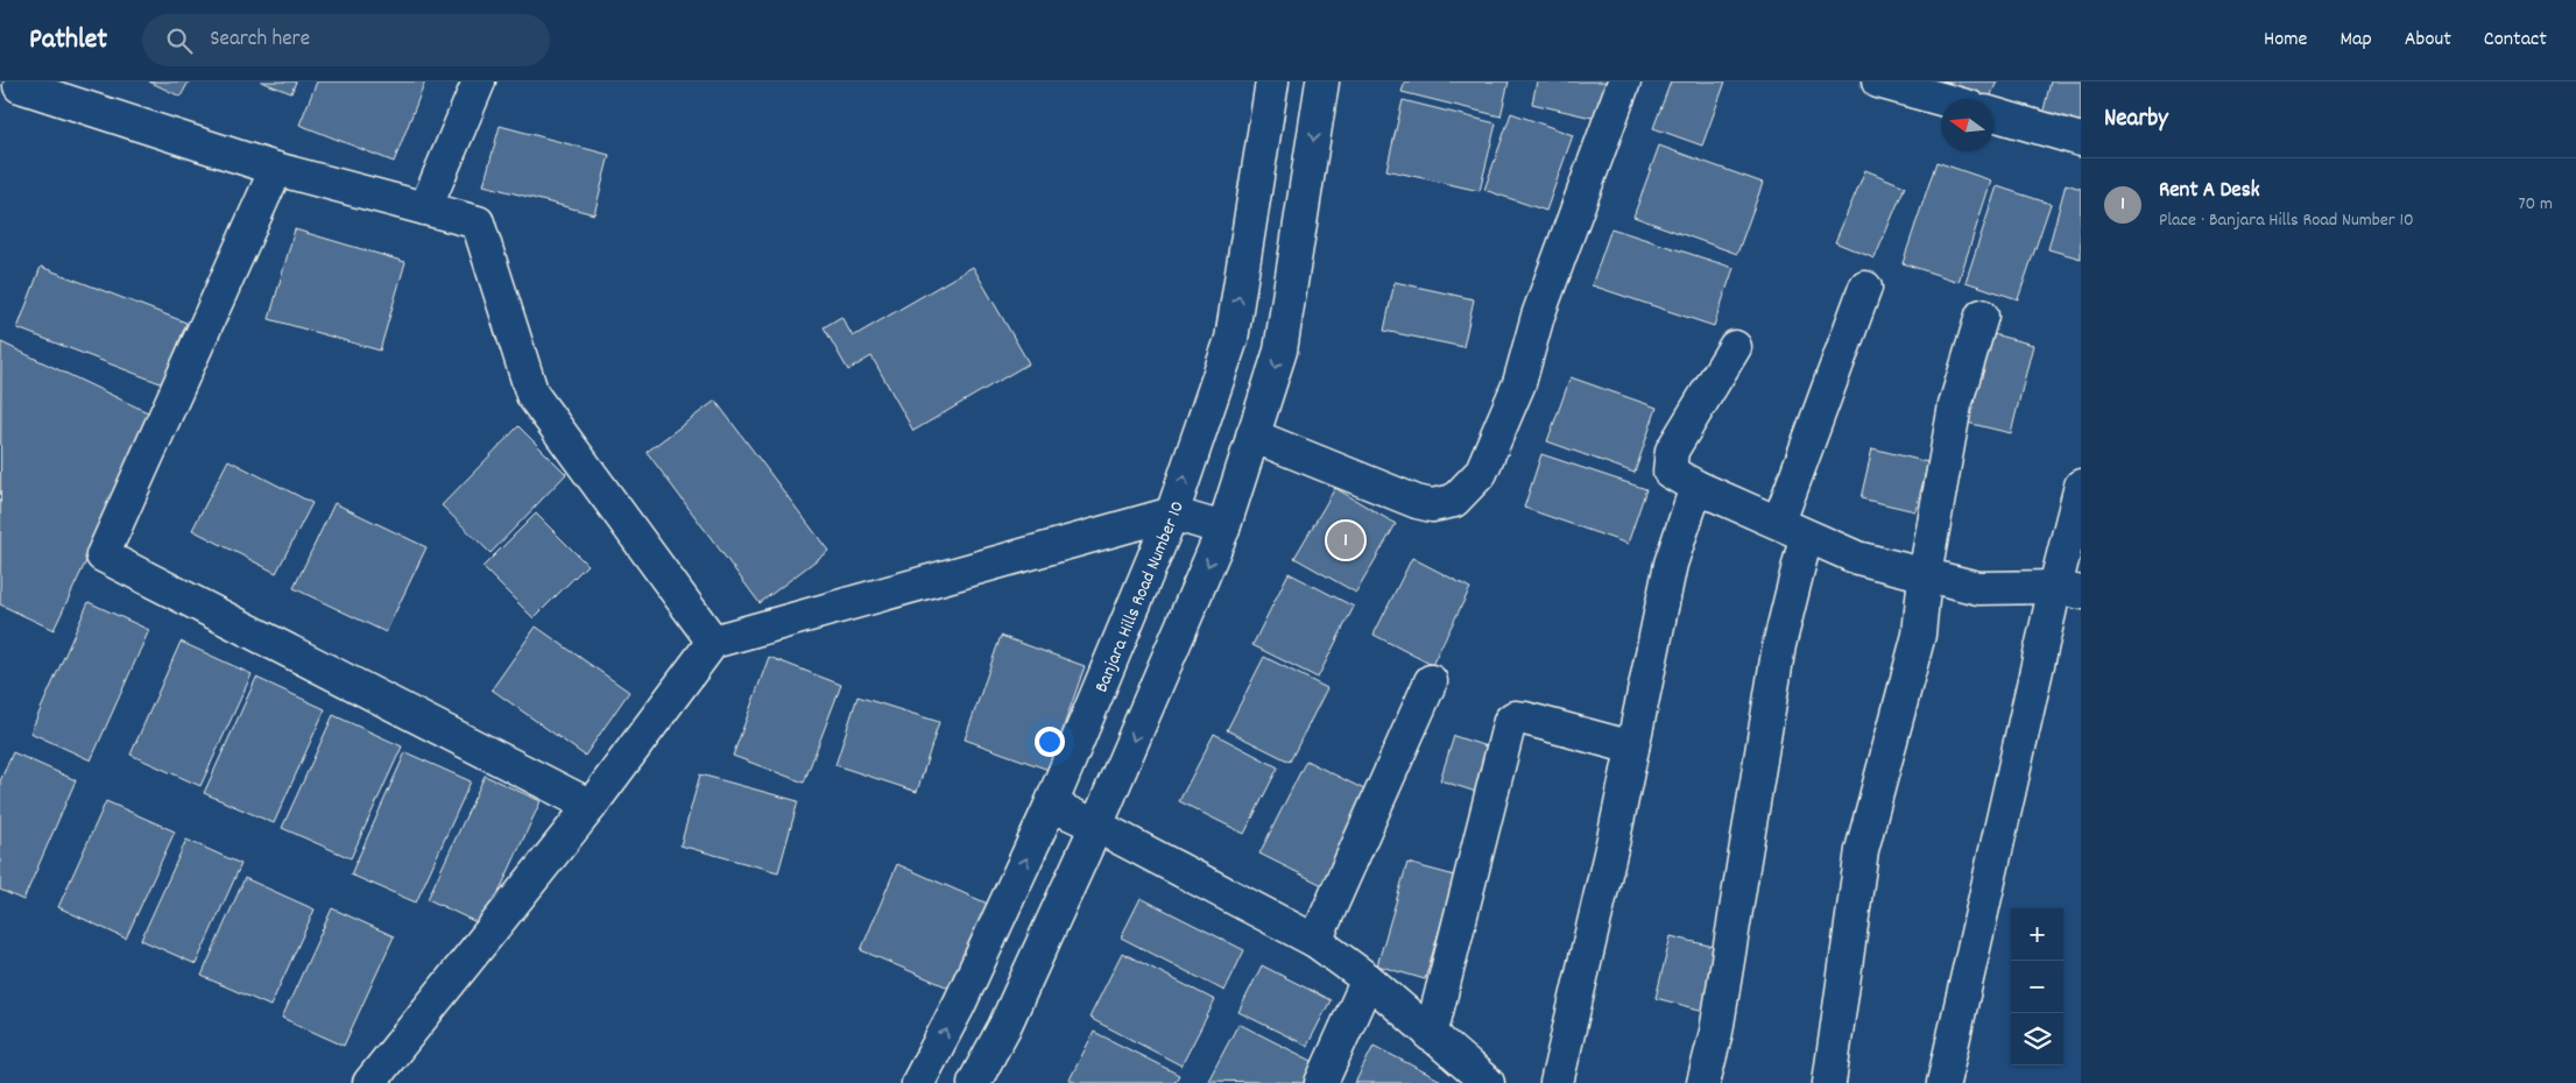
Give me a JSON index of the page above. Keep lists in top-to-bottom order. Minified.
{"streets":{"street":["Banjara Hills Road Number 10"]},"north":"left","page":{"header":"Pathlet","search":"Search here","nav":["Home","Map","About","Contact"],"heading":"Nearby","list":[{"mark":"1","name":"Rent A Desk","note":"Place · Banjara Hills Road Number 10","value":"70 m"}],"pins":"1","map_buttons":["+","−"]}}
